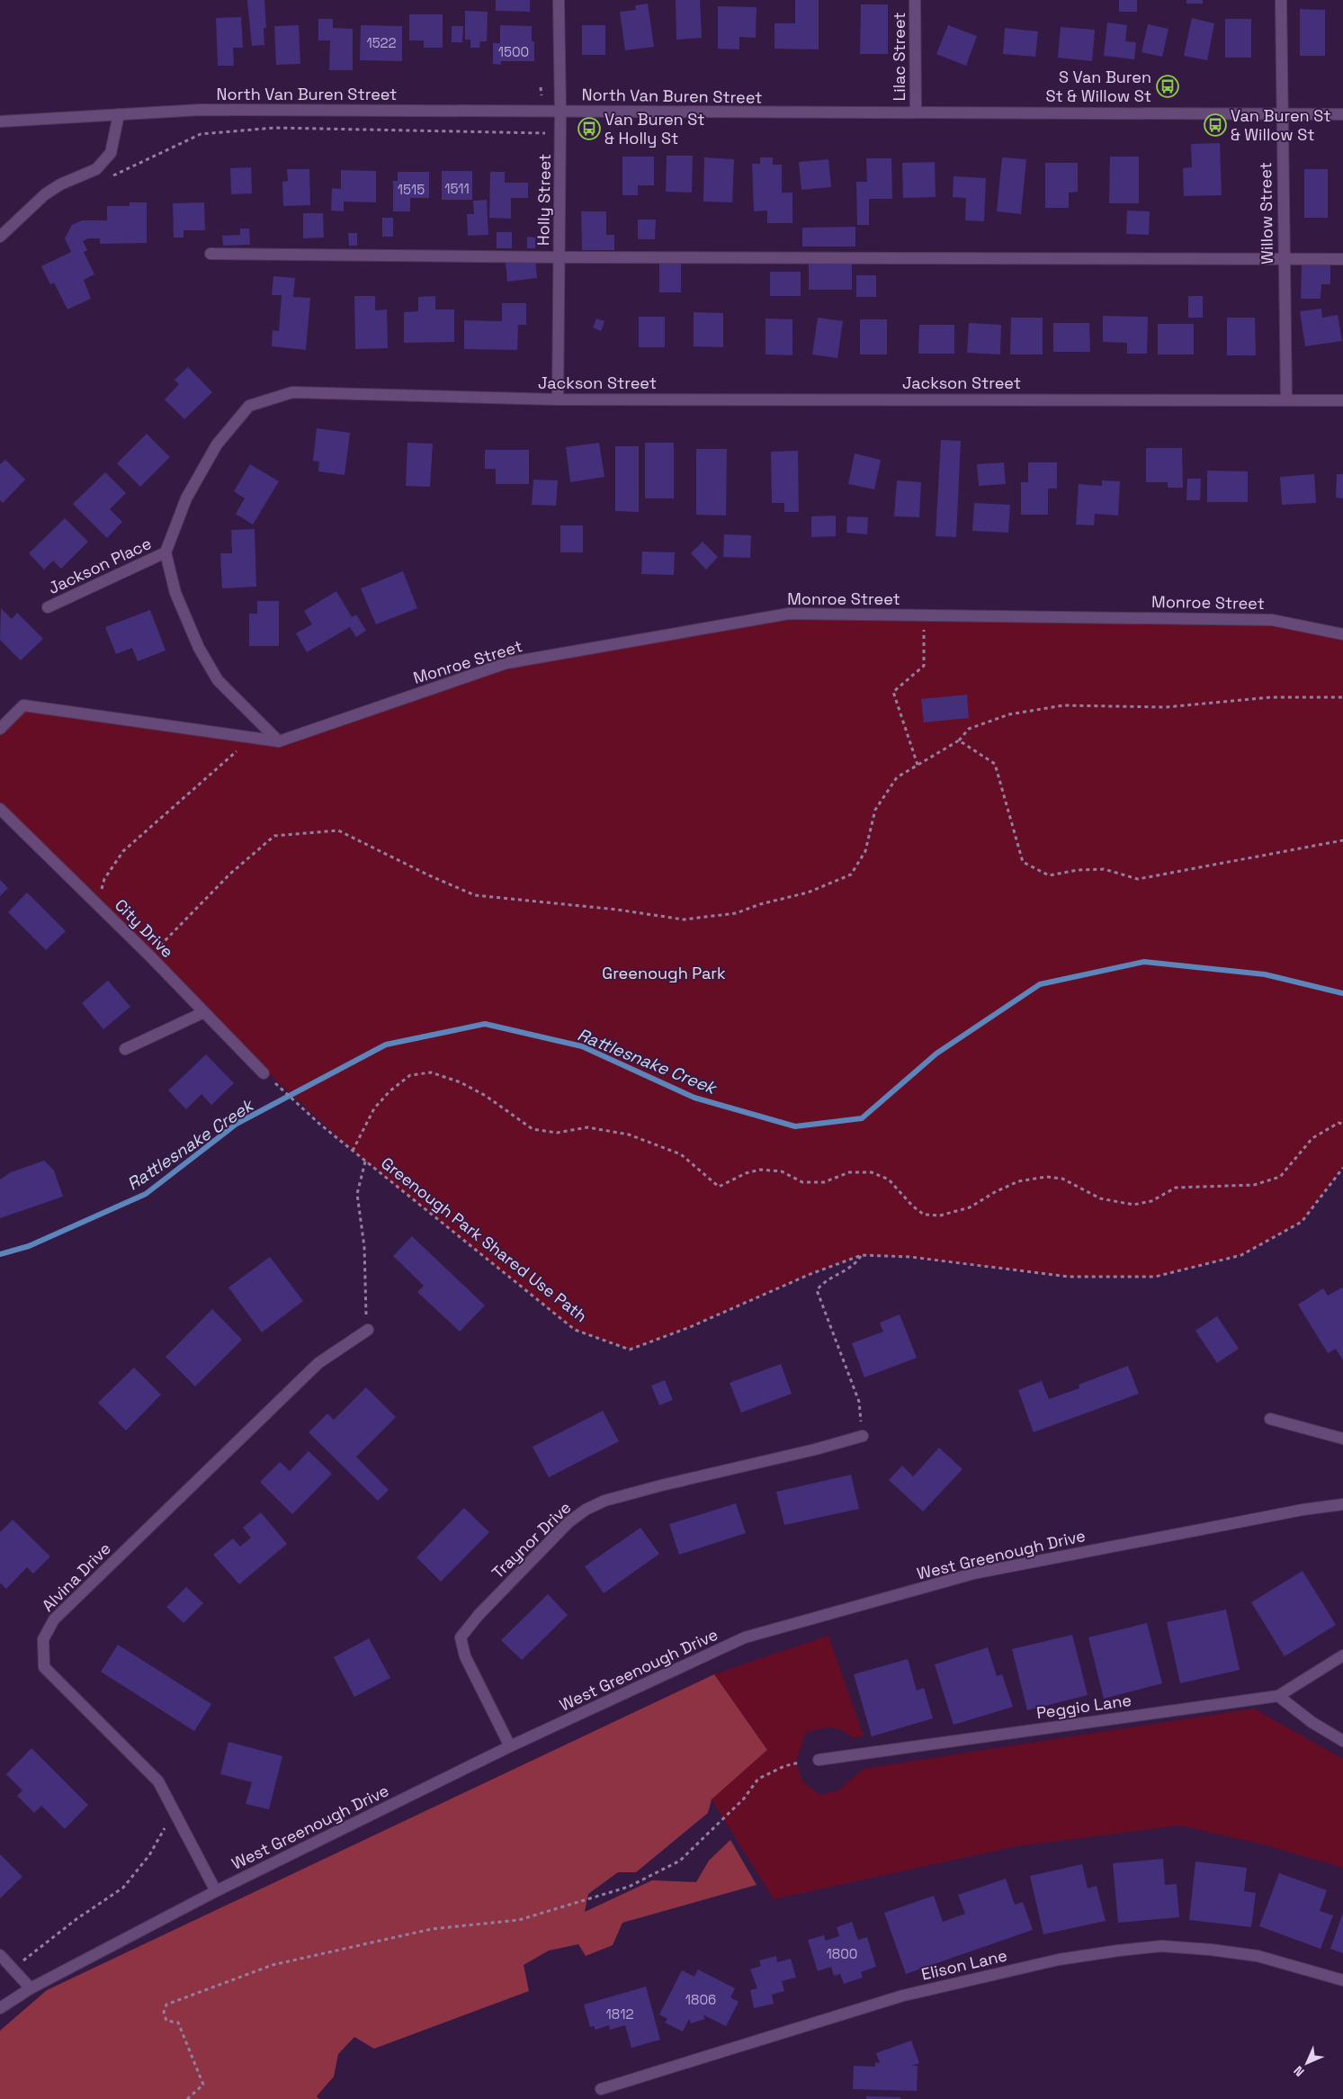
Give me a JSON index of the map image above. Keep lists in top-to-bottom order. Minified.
{"streets":{"street":["Lilac Street","North Van Buren Street","Holly Street","Willow Street","Jackson Street","Jackson Place","Monroe Street","City Drive","Traynor Drive","West Greenough Drive","Alvina Drive","Peggio Lane","Elison Lane"],"path":["Greenough Park Shared Use Path"]},"crossings":[["Lilac Street","North Van Buren Street"],["North Van Buren Street","Holly Street"],["North Van Buren Street","Willow Street"],["Holly Street","Jackson Street"],["Willow Street","Jackson Street"],["Jackson Street","Jackson Place"],["City Drive","Greenough Park Shared Use Path"],["Traynor Drive","West Greenough Drive"],["West Greenough Drive","Alvina Drive"]],"water":["Rattlesnake Creek"],"parks":["Greenough Park"],"places":{"bus stop":["S Van Buren St & Willow St","Van Buren St & Willow St","Van Buren St & Holly St"]},"house_numbers":["1522","1500","1511","1515","1800","1806","1812"],"north":"bottom left"}
